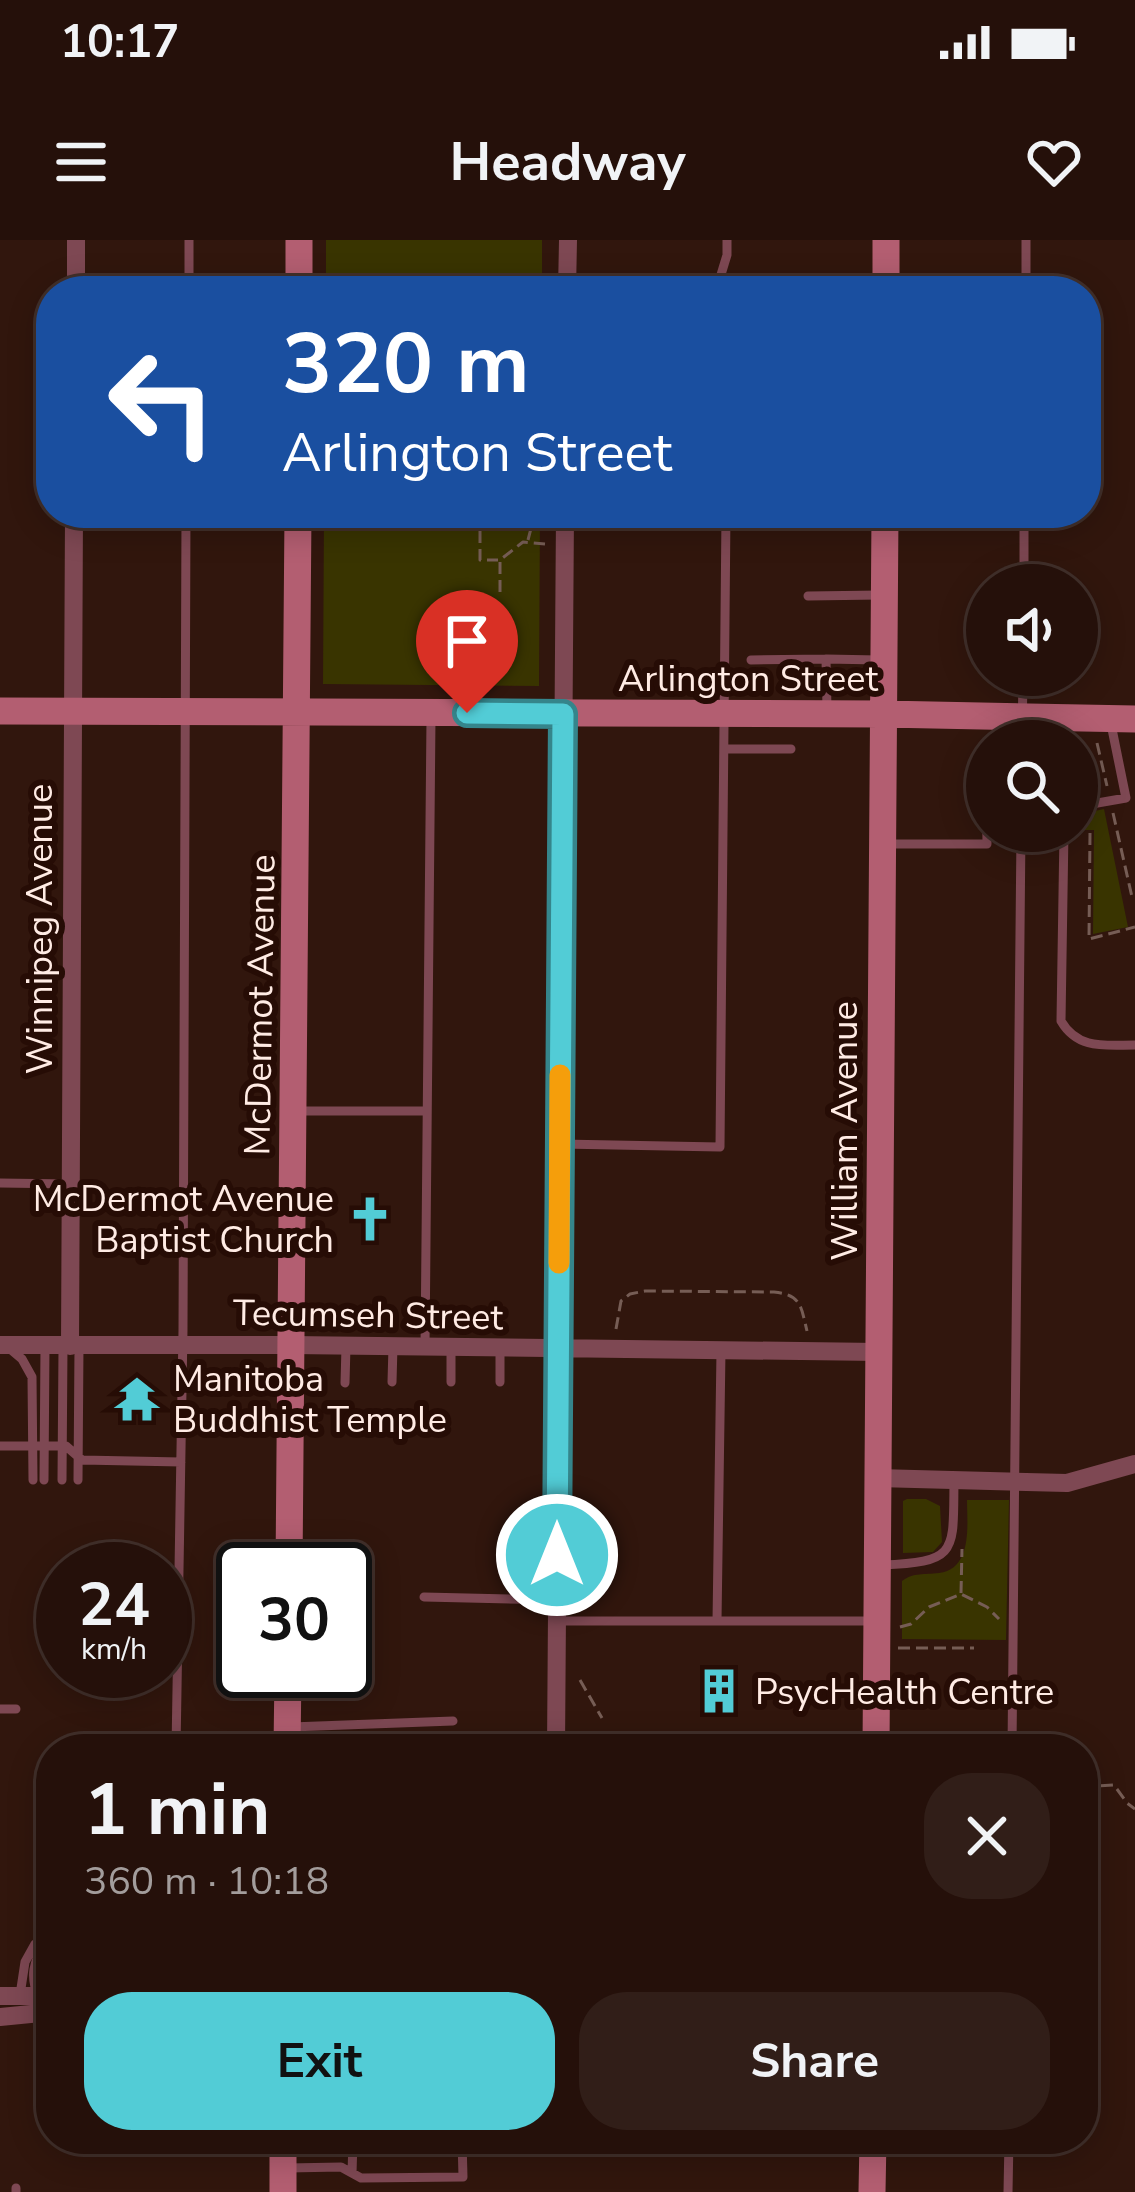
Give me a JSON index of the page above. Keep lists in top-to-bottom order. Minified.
{"streets":{"main road":["Arlington Street","McDermot Avenue","William Avenue"],"street":["Winnipeg Avenue","Tecumseh Street"]},"crossings":[["Arlington Street","Winnipeg Avenue"],["Arlington Street","McDermot Avenue"],["Arlington Street","William Avenue"],["Winnipeg Avenue","Tecumseh Street"],["McDermot Avenue","Tecumseh Street"],["William Avenue","Tecumseh Street"]],"places":{"church":["McDermot Avenue Baptist Church"],"temple":["Manitoba Buddhist Temple"],"building":["PsycHealth Centre"]},"page":{"status":"10:17","header":"Headway","turn":["320 m","Arlington Street"],"speed":"24 km/h","limit":"30","heading":["1 min","360 m · 10:18"],"buttons":["Exit","Share"]}}
